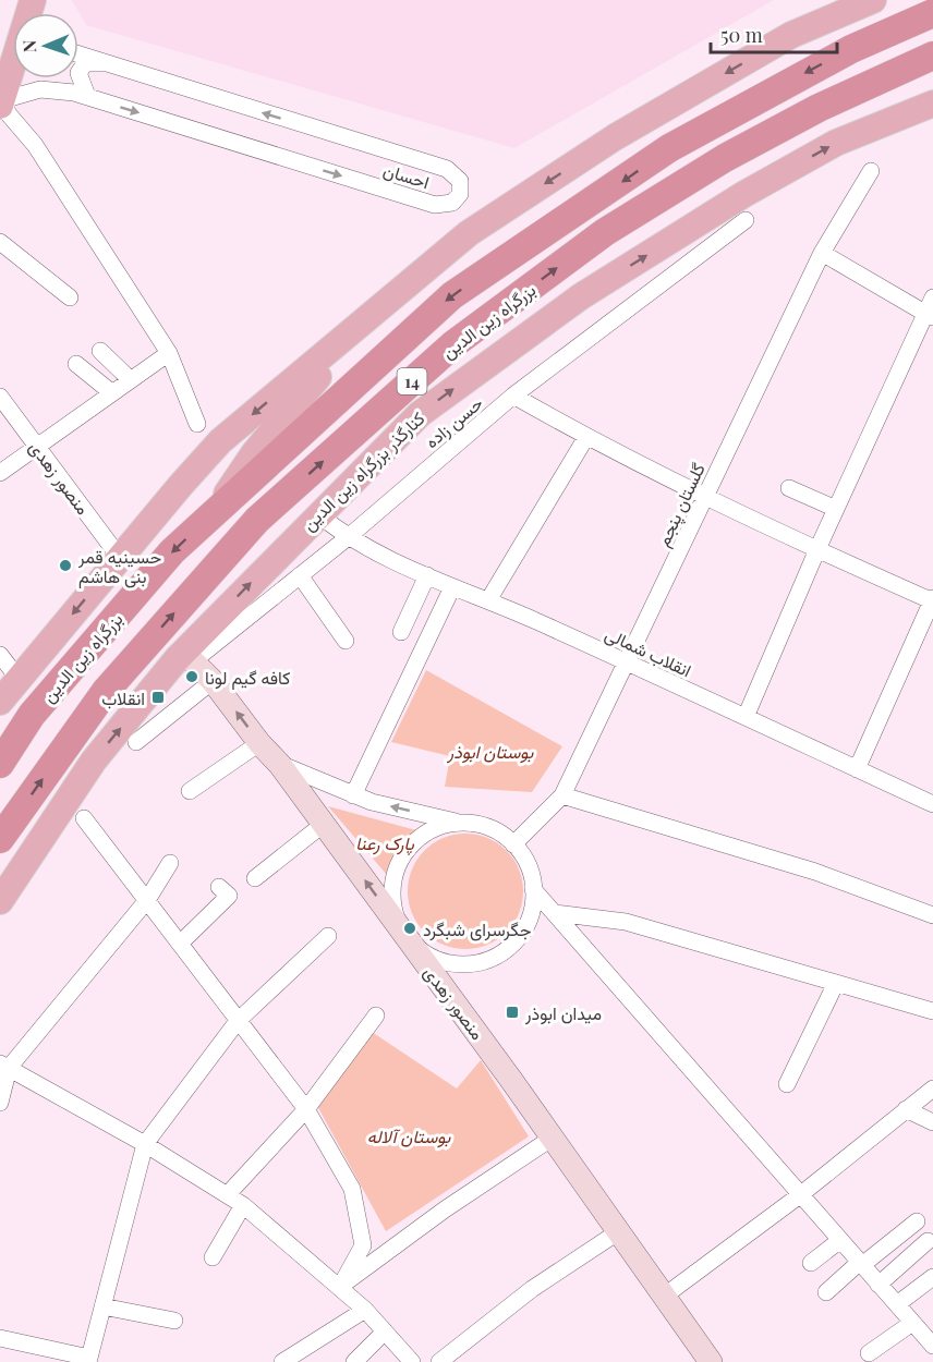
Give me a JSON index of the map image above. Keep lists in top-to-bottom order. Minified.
{"streets":{"highway":["بزرگراه زین الدین","14"],"main road":["کنارگذر بزرگراه زین الدین","منصور زهدی"],"street":["احسان","حسن زاده","گلستان پنجم","انقلاب شمالی"]},"crossings":[["حسن زاده","کنارگذر بزرگراه زین الدین"],["حسن زاده","منصور زهدی"],["حسن زاده","انقلاب شمالی"],["کنارگذر بزرگراه زین الدین","منصور زهدی"],["کنارگذر بزرگراه زین الدین","انقلاب شمالی"],["منصور زهدی","گلستان پنجم"],["گلستان پنجم","انقلاب شمالی"]],"parks":["بوستان ابوذر","پارک رعنا","بوستان آلاله"],"places":{"other":["حسینیه قمر بنی هاشم","کافه گیم لونا","جگرسرای شبگرد"],"transit":["انقلاب","میدان ابوذر"]},"scale_bar":"50 m","north":"left"}
